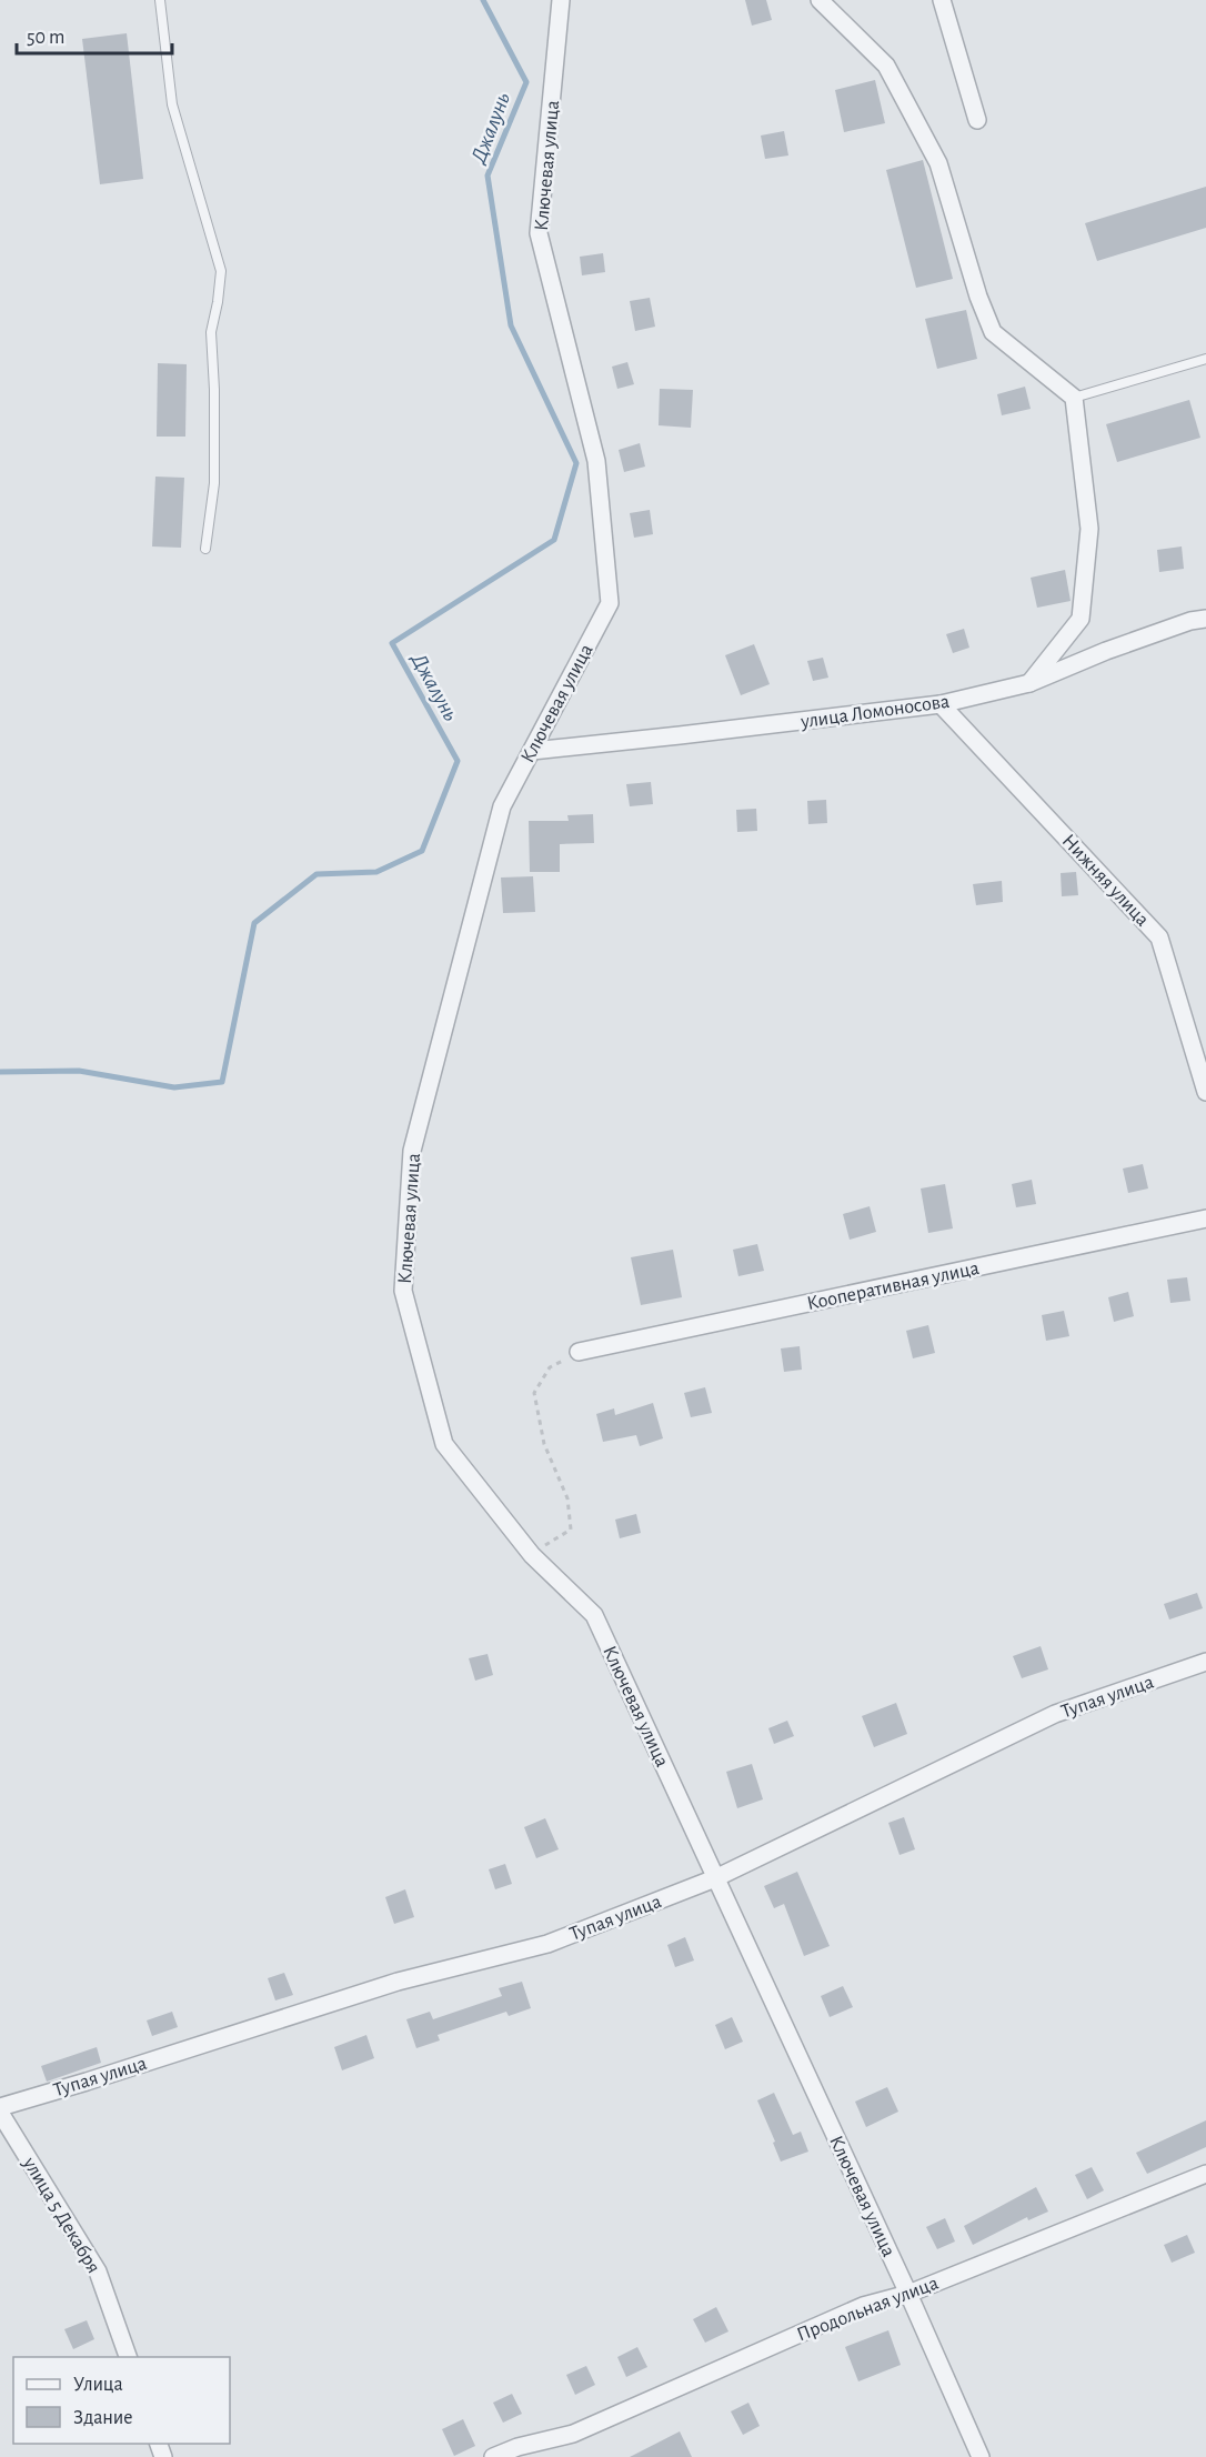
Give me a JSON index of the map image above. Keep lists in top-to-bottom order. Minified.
{"streets":{"street":["Ключевая улица","улица Ломоносова","Нижняя улица","Кооперативная улица","Тупая улица","улица 5 Декабря","Продольная улица"]},"crossings":[["Ключевая улица","улица Ломоносова"],["Ключевая улица","Тупая улица"],["Ключевая улица","Продольная улица"],["улица Ломоносова","Нижняя улица"]],"water":["Джалунь"],"legend":["Улица","Здание"],"scale_bar":"50 m"}
